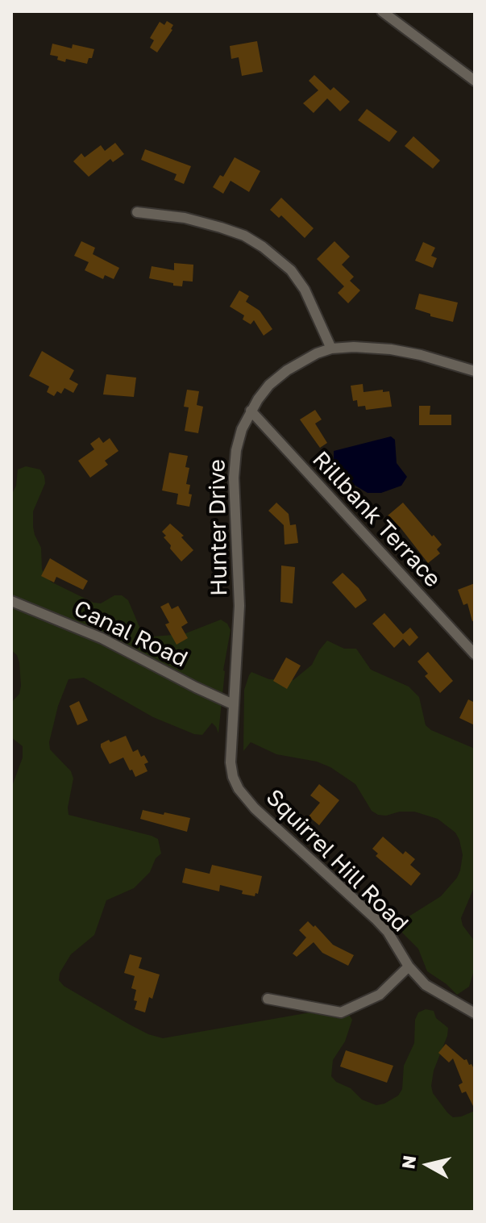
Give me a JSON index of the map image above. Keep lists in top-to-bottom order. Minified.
{"streets":{"street":["Rillbank Terrace","Hunter Drive","Canal Road","Squirrel Hill Road"]},"crossings":[["Rillbank Terrace","Hunter Drive"],["Hunter Drive","Canal Road"],["Hunter Drive","Squirrel Hill Road"],["Canal Road","Squirrel Hill Road"]],"north":"left"}
